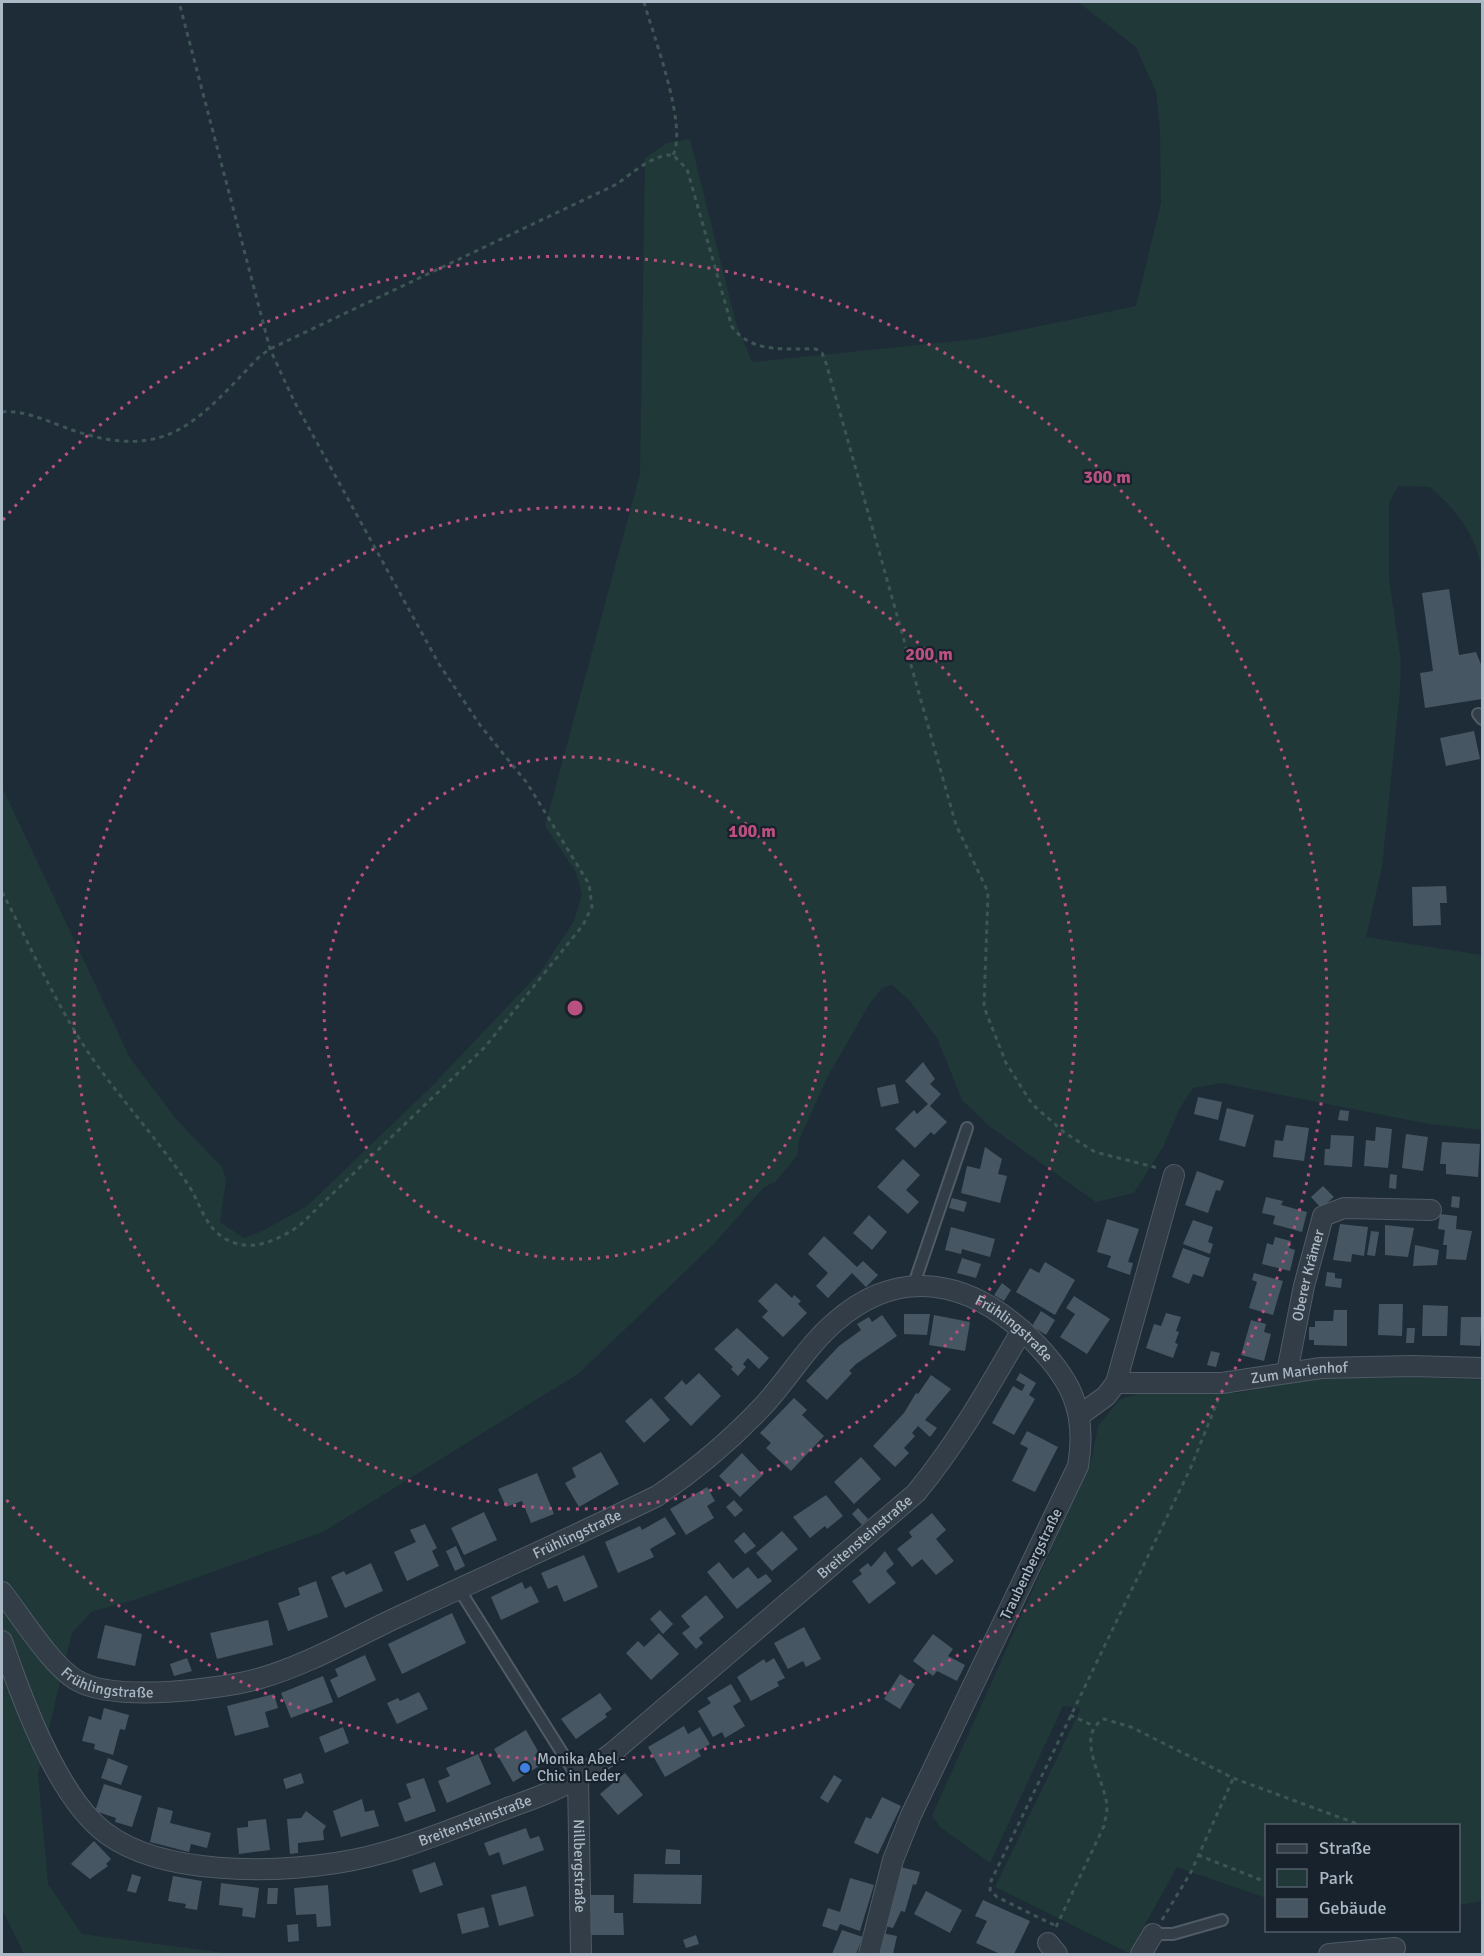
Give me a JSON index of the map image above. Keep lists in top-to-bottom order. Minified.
{"streets":{"street":["Oberer Krämer","Frühlingstraße","Zum Marienhof","Breitensteinstraße","Traubenbergstraße","Nillbergstraße"]},"crossings":[["Oberer Krämer","Zum Marienhof"],["Frühlingstraße","Breitensteinstraße"],["Frühlingstraße","Traubenbergstraße"],["Breitensteinstraße","Nillbergstraße"]],"places":["Monika Abel - Chic in Leder"],"legend":["Straße","Park","Gebäude"],"rings":["300 m","200 m","100 m"]}
